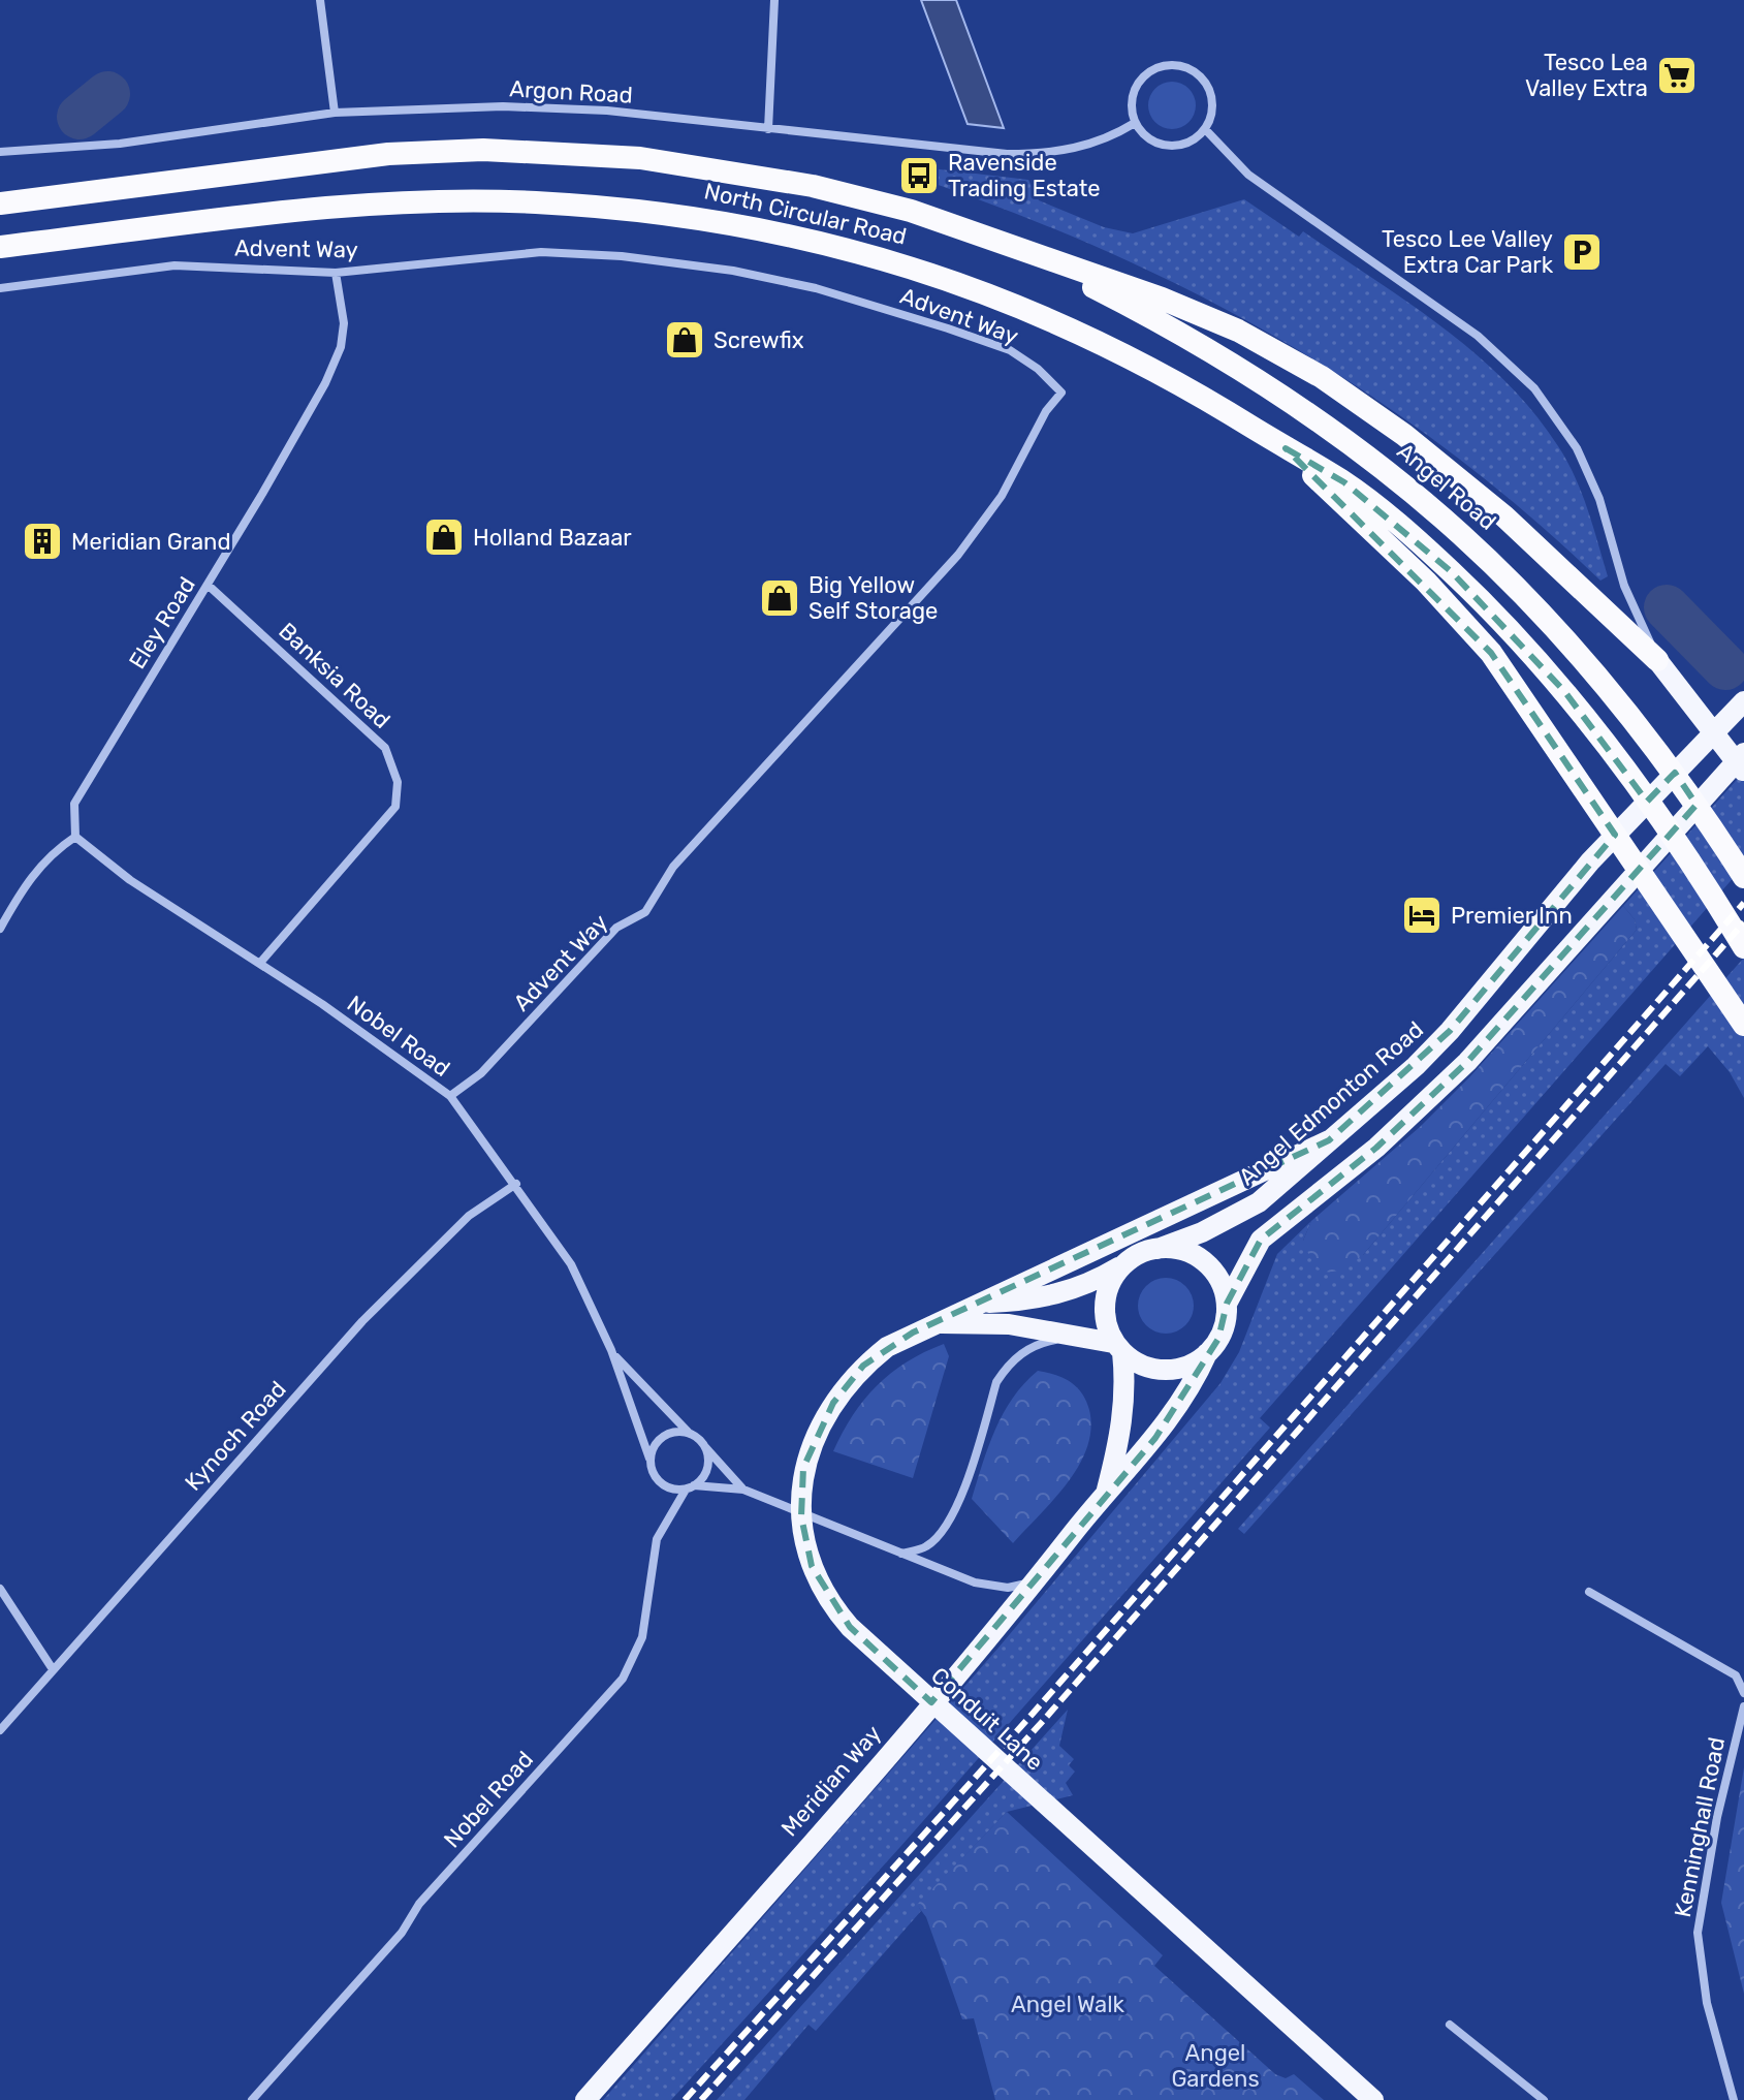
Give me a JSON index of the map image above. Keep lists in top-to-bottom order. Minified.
{"streets":{"highway":["North Circular Road","Angel Road"],"main road":["Angel Edmonton Road","Conduit Lane","Meridian Way"],"street":["Argon Road","Advent Way","Eley Road","Banksia Road","Nobel Road","Kynoch Road","Kenninghall Road"]},"crossings":[["North Circular Road","Angel Road"],["Advent Way","Eley Road"],["Advent Way","Nobel Road"],["Eley Road","Banksia Road"],["Eley Road","Nobel Road"],["Banksia Road","Nobel Road"],["Nobel Road","Kynoch Road"],["Nobel Road","Meridian Way"],["Angel Edmonton Road","Conduit Lane"],["Angel Edmonton Road","Meridian Way"],["Conduit Lane","Meridian Way"]],"parks":["Angel Walk","Angel Gardens"],"places":{"supermarket":["Tesco Lea Valley Extra"],"bus stop":["Ravenside Trading Estate"],"parking":["Tesco Lee Valley Extra Car Park"],"shop":["Screwfix","Holland Bazaar","Big Yellow Self Storage"],"building":["Meridian Grand"],"hotel":["Premier Inn"]}}
